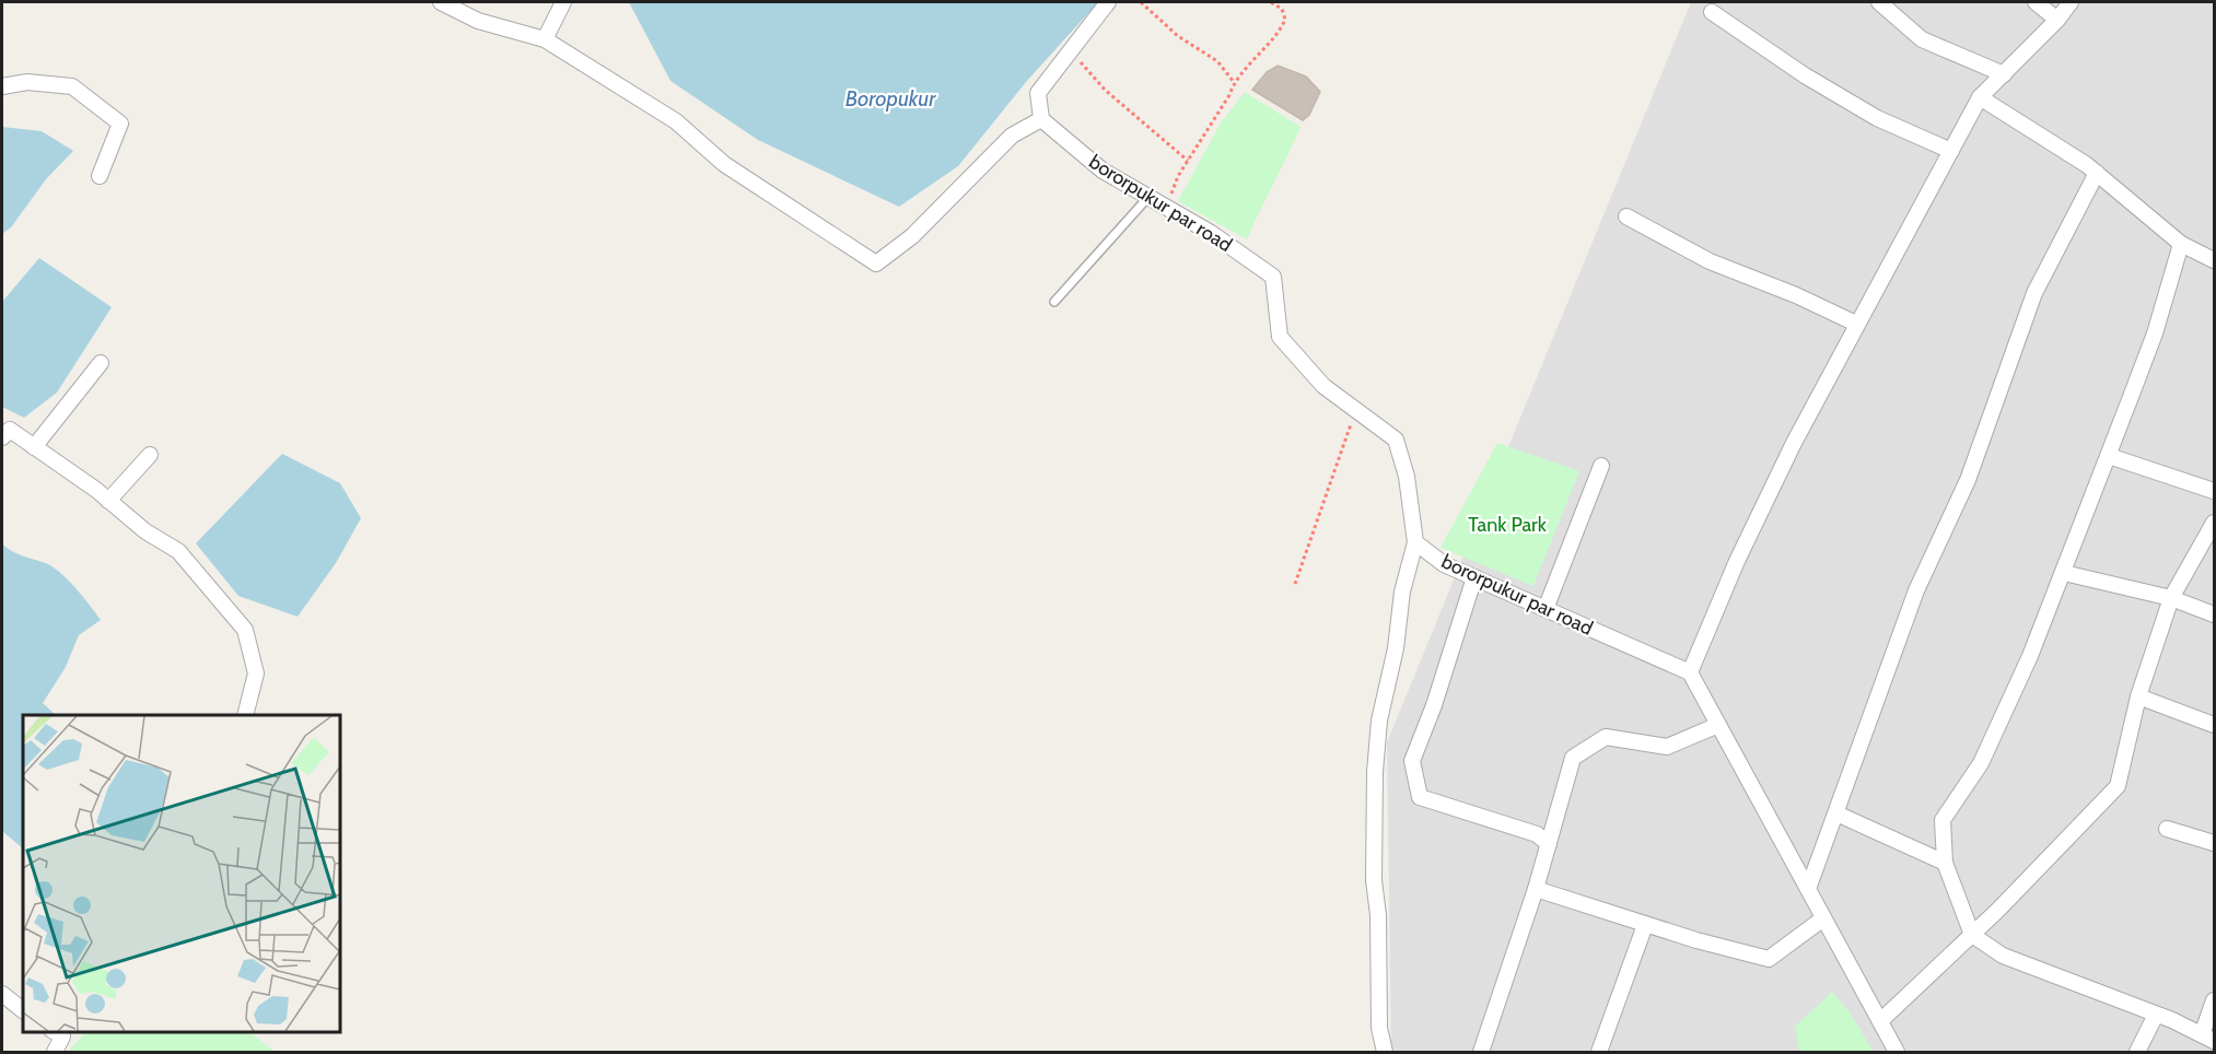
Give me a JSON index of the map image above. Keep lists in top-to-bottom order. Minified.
{"streets":{"street":["bororpukur par road"]},"water":["Boropukur"],"parks":["Tank Park"]}
